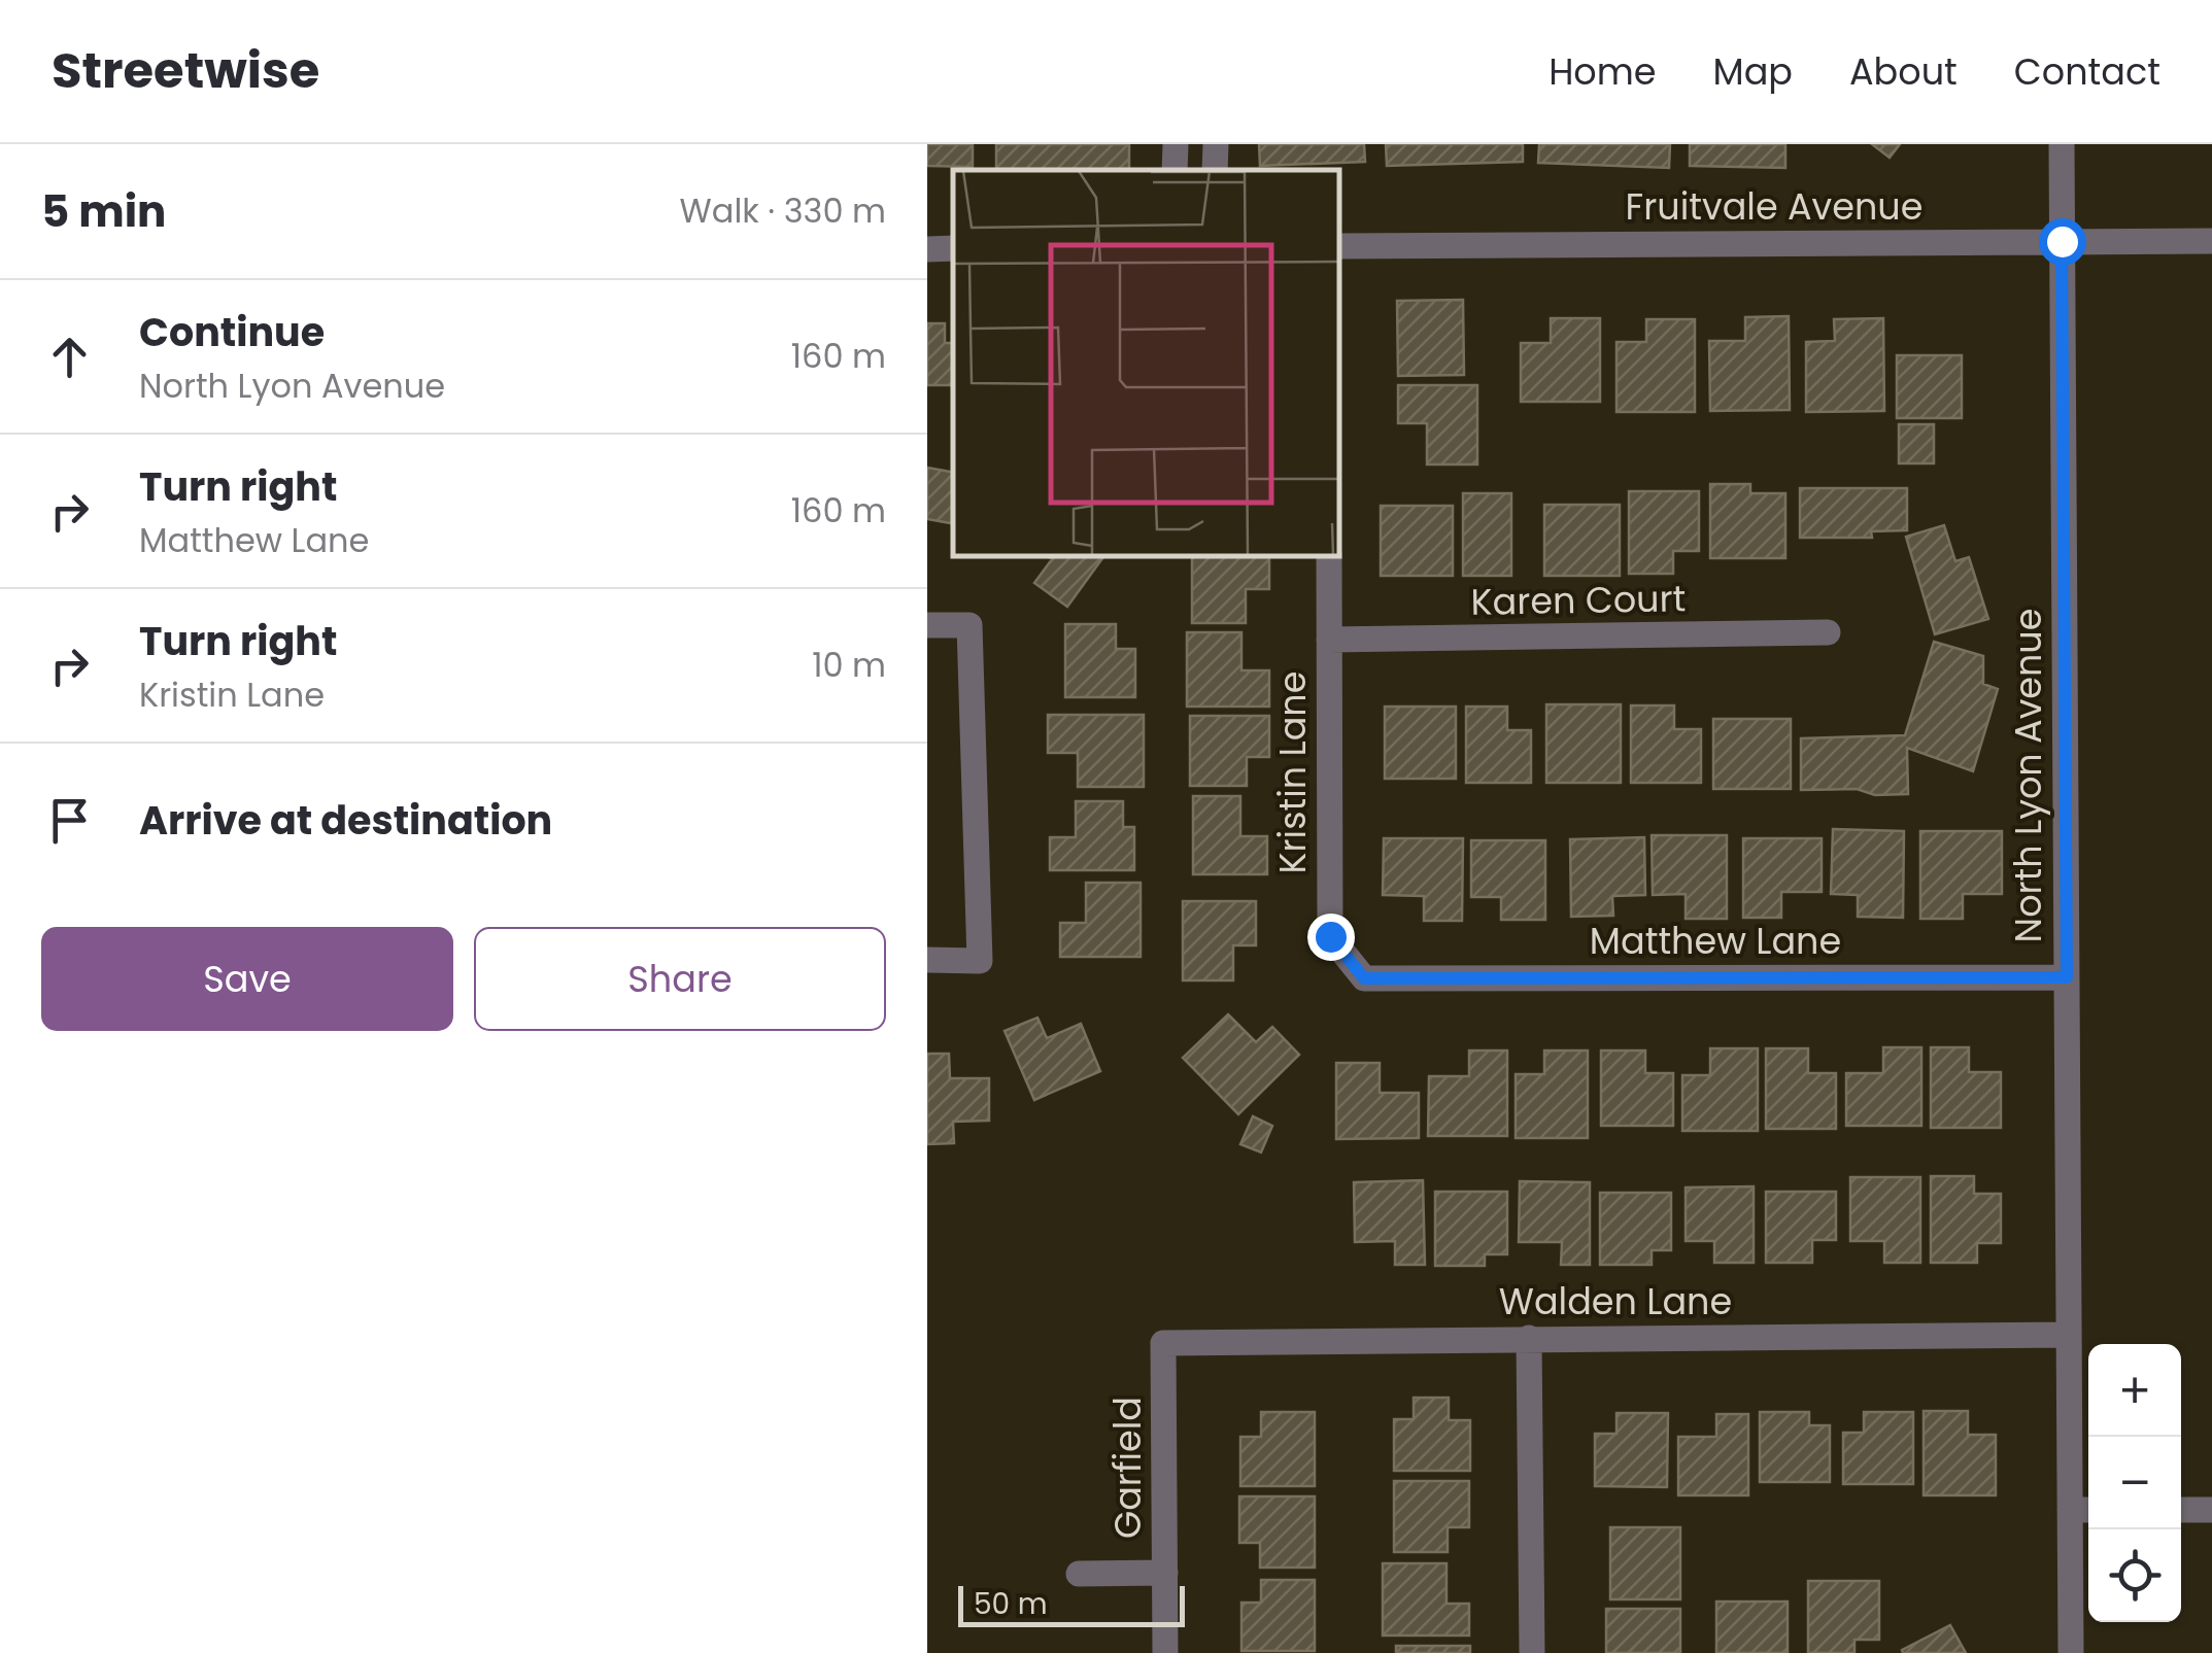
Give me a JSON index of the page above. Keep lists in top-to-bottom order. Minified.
{"streets":{"street":["Fruitvale Avenue","Karen Court","Kristin Lane","North Lyon Avenue","Matthew Lane","Walden Lane","Garfield"]},"crossings":[["Fruitvale Avenue","North Lyon Avenue"],["Karen Court","Kristin Lane"],["Kristin Lane","Matthew Lane"],["North Lyon Avenue","Matthew Lane"],["North Lyon Avenue","Walden Lane"],["Walden Lane","Garfield"]],"scale_bar":"50 m","page":{"header":"Streetwise","nav":["Home","Map","About","Contact"],"heading":["5 min","Walk · 330 m"],"list":[["Continue","North Lyon Avenue","160 m"],["Turn right","Matthew Lane","160 m"],["Turn right","Kristin Lane","10 m"],"Arrive at destination"],"buttons":["Save","Share"],"map_buttons":["+","−"],"scale":"50 m"}}
